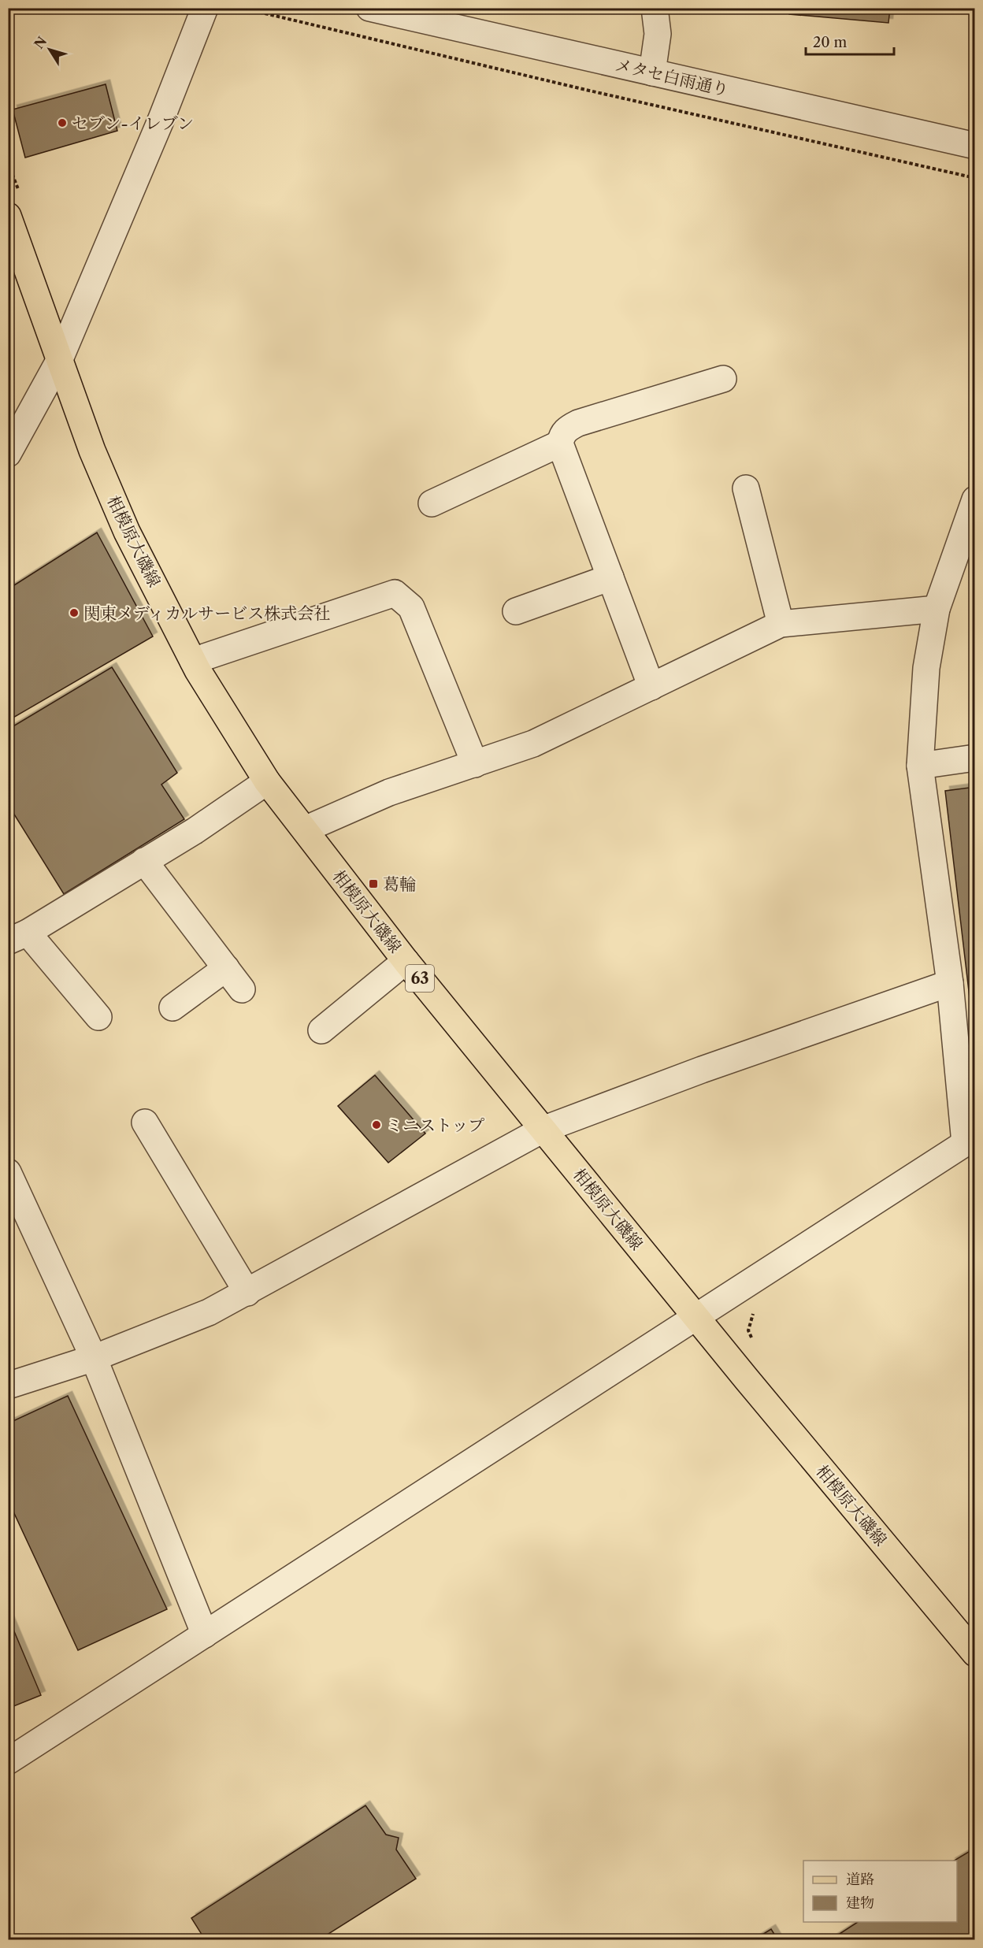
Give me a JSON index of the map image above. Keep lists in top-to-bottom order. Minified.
{"streets":{"main road":["相模原大磯線","63"],"street":["メタセ白雨通り"]},"places":{"other":["セブン-イレブン","関東メディカルサービス株式会社","ミニストップ"],"transit":["葛輪"]},"legend":["道路","建物"],"scale_bar":"20 m","north":"top left"}
